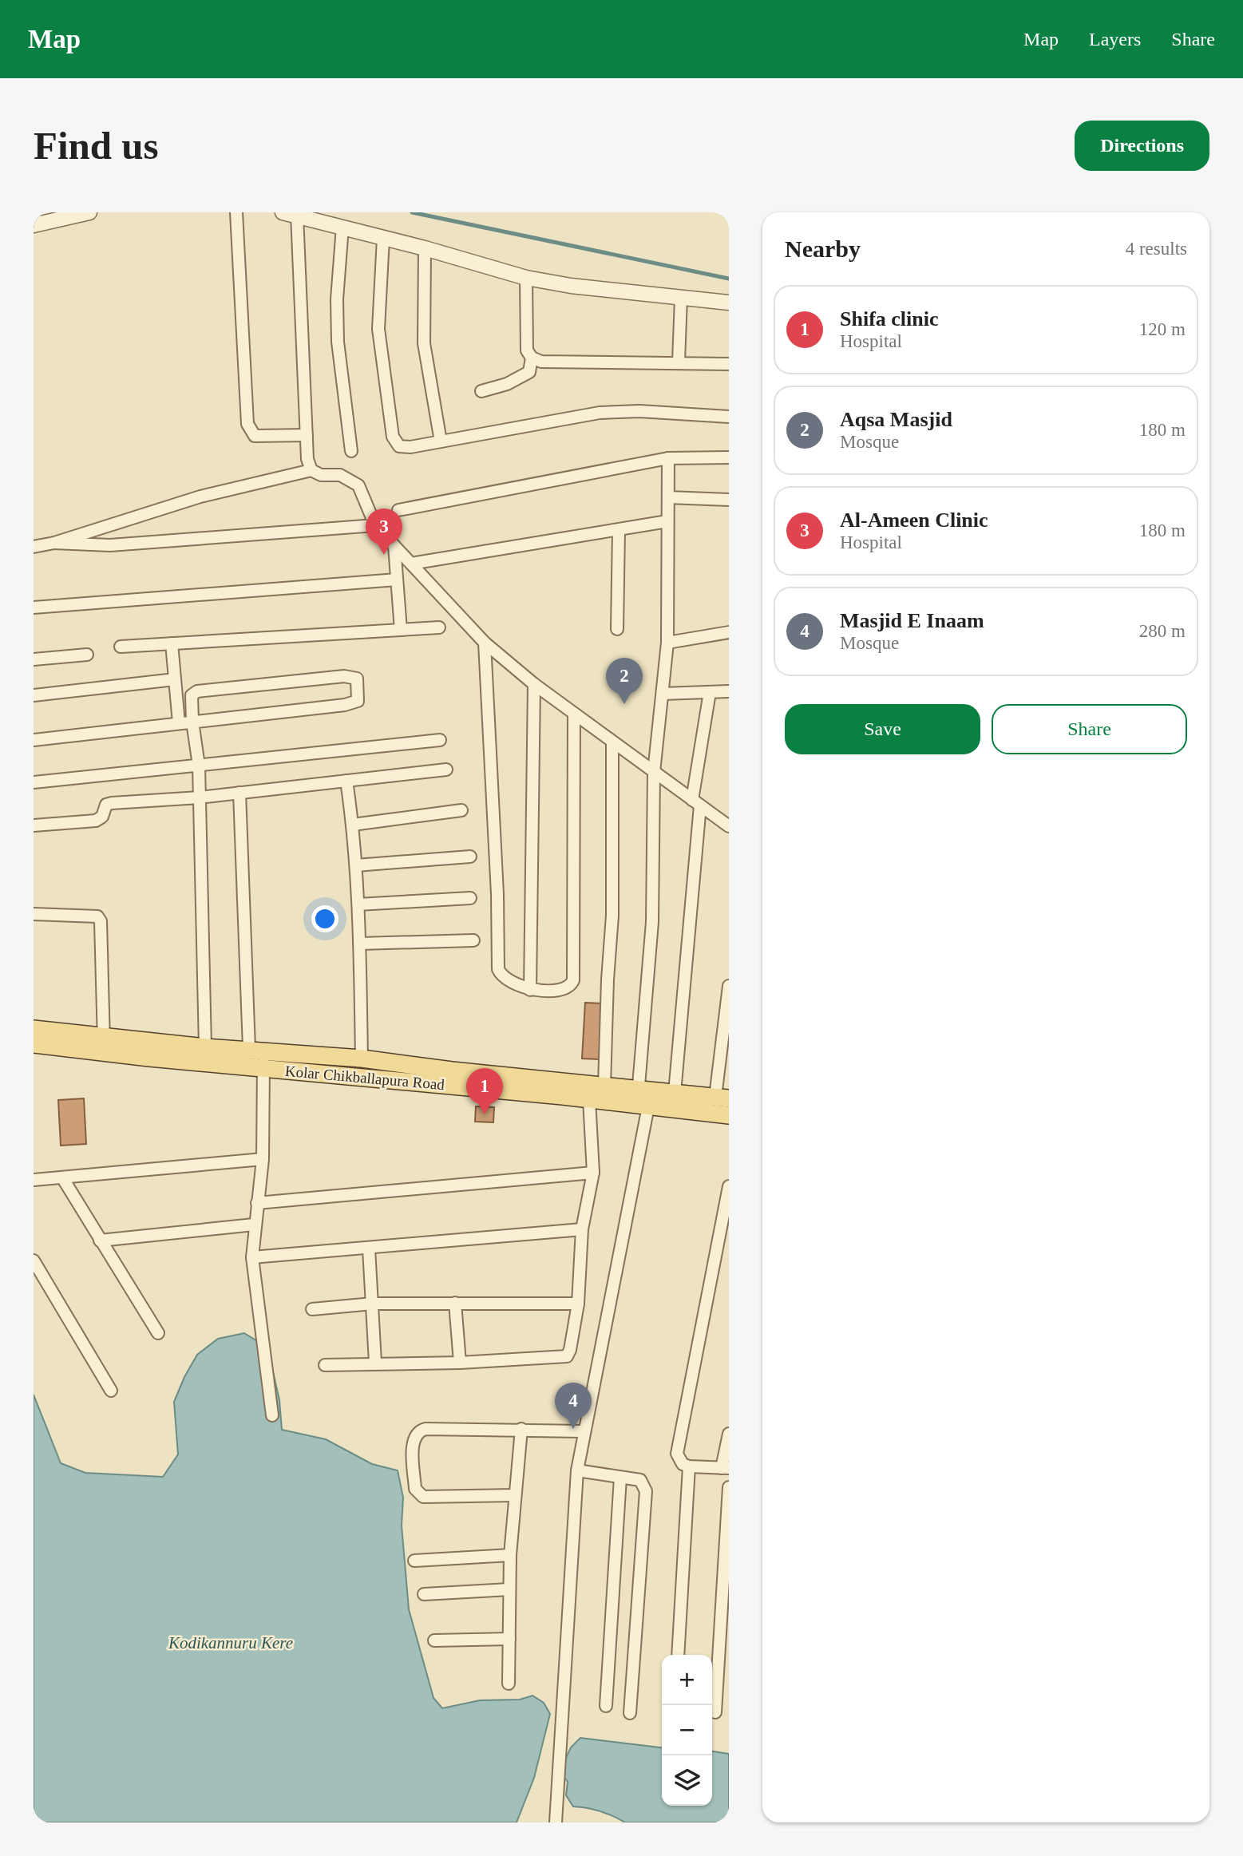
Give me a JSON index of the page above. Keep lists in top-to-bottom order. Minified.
{"streets":{"main road":["Kolar Chikballapura Road"]},"water":["Kodikannuru Kere"],"page":{"header":"Map","nav":["Map","Layers","Share"],"buttons":["Directions",["Save","Share"]],"title":"Find us","heading":["Nearby","4 results"],"list":[{"mark":"1","name":"Shifa clinic","note":"Hospital","value":"120 m"},{"mark":"2","name":"Aqsa Masjid","note":"Mosque","value":"180 m"},{"mark":"3","name":"Al-Ameen Clinic","note":"Hospital","value":"180 m"},{"mark":"4","name":"Masjid E Inaam","note":"Mosque","value":"280 m"}],"pins":["3","2","1","4"],"map_buttons":["+","−"]}}
